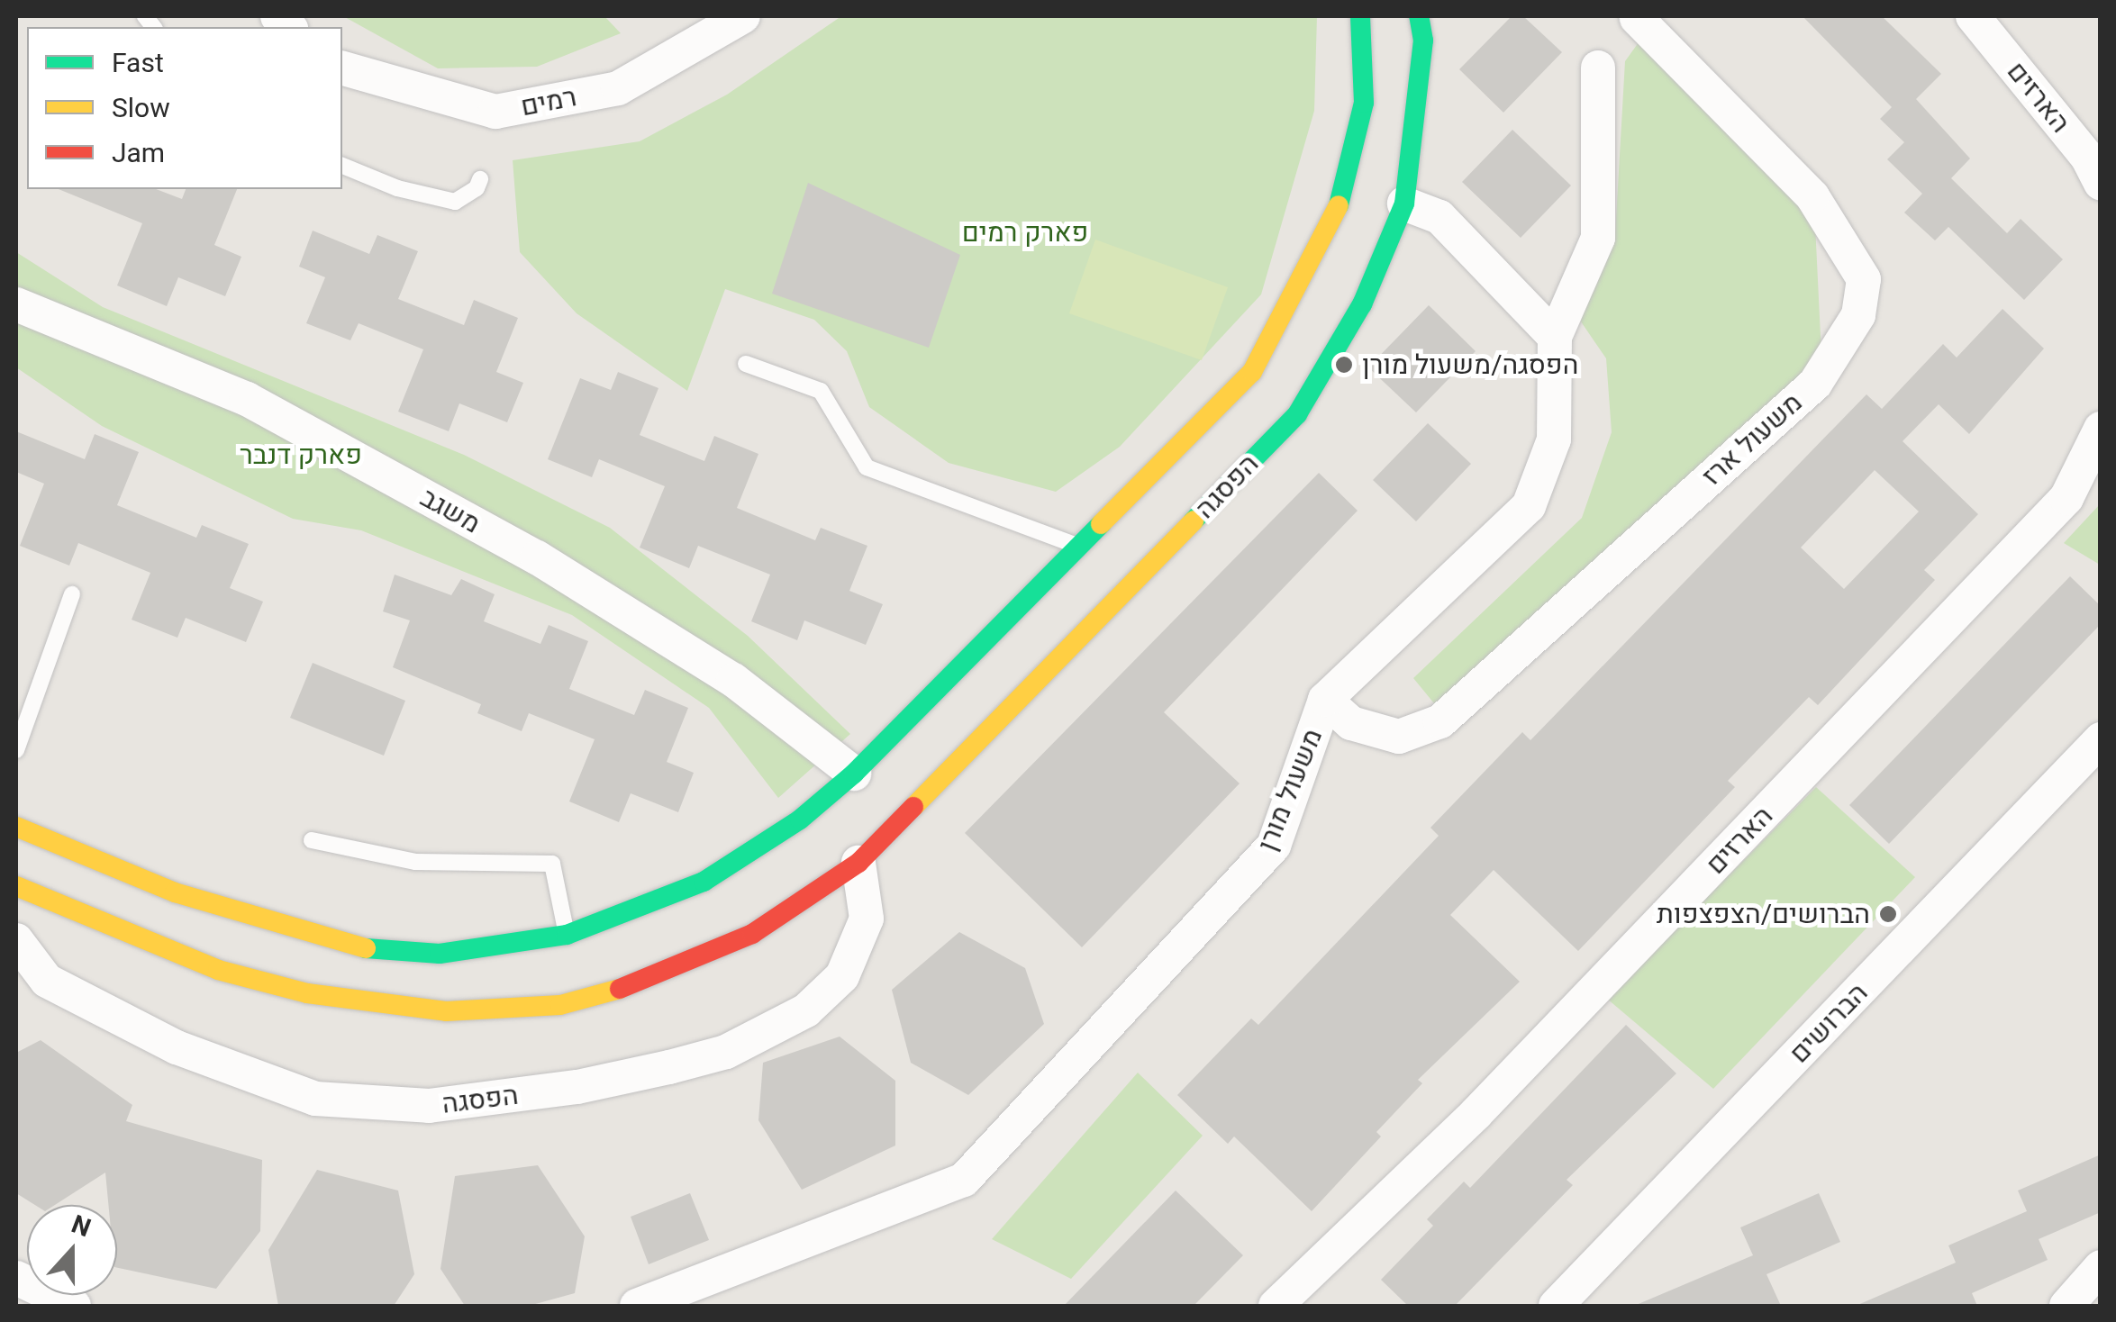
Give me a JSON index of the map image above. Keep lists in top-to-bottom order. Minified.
{"streets":{"street":["הארזים","רמים","משעול ארז","הפסגה","משגב","משעול מורן","הברושים"]},"crossings":[["משעול ארז","משעול מורן"],["הפסגה","משגב"]],"parks":["פארק רמים","פארק דנבר"],"places":["הפסגה/משעול מורן","הברושים/הצפצפות"],"legend":["Fast","Slow","Jam"],"north":"top"}
